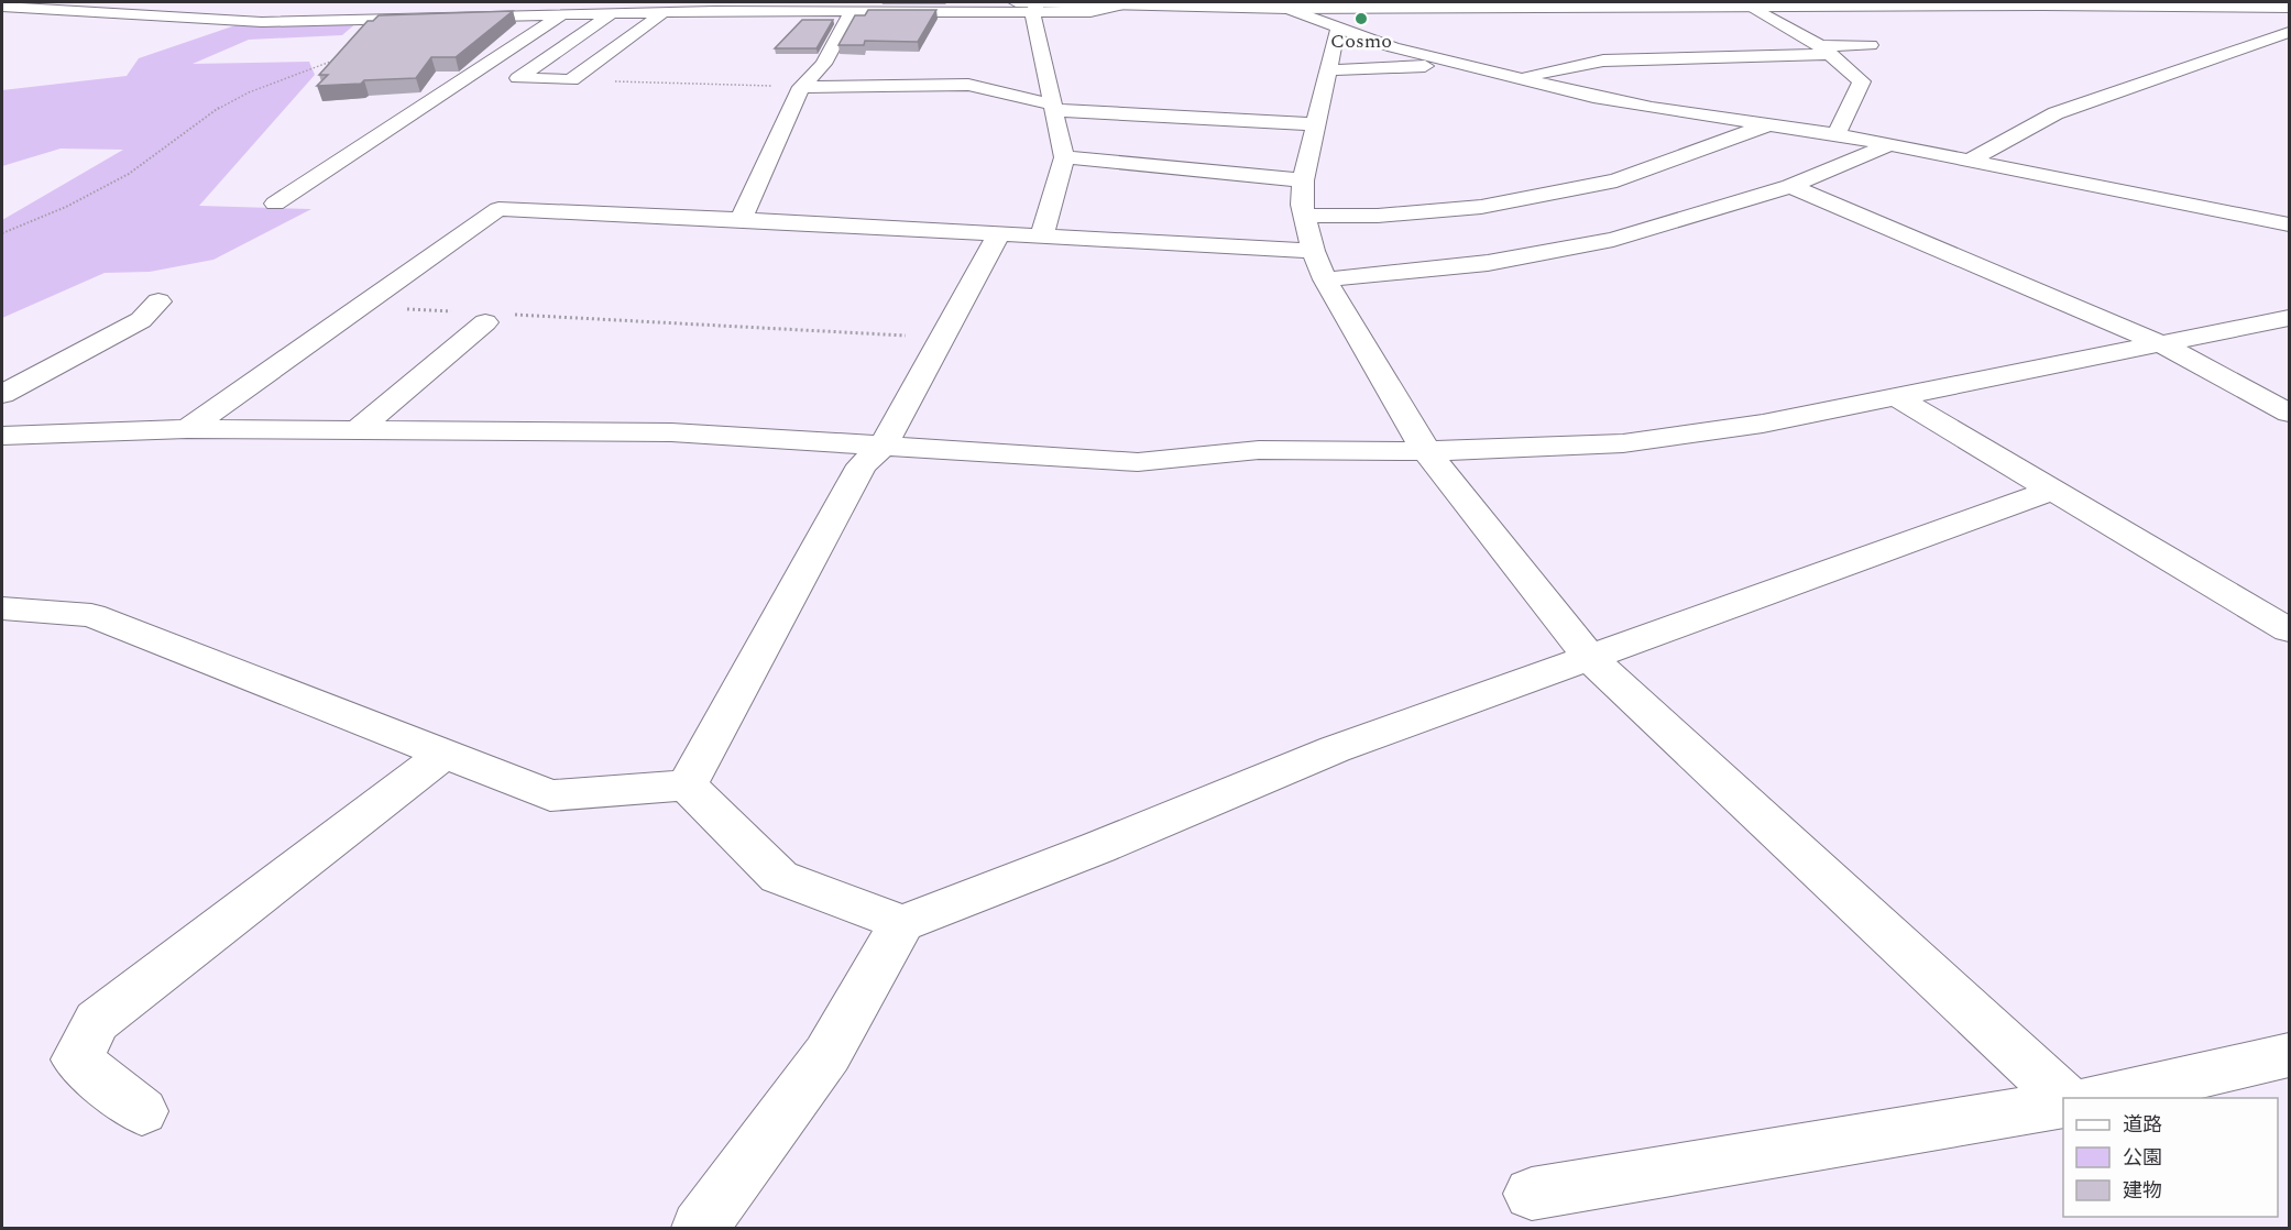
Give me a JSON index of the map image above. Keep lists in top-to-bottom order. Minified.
{"places":["Cosmo"],"legend":["道路","公園","建物"]}
